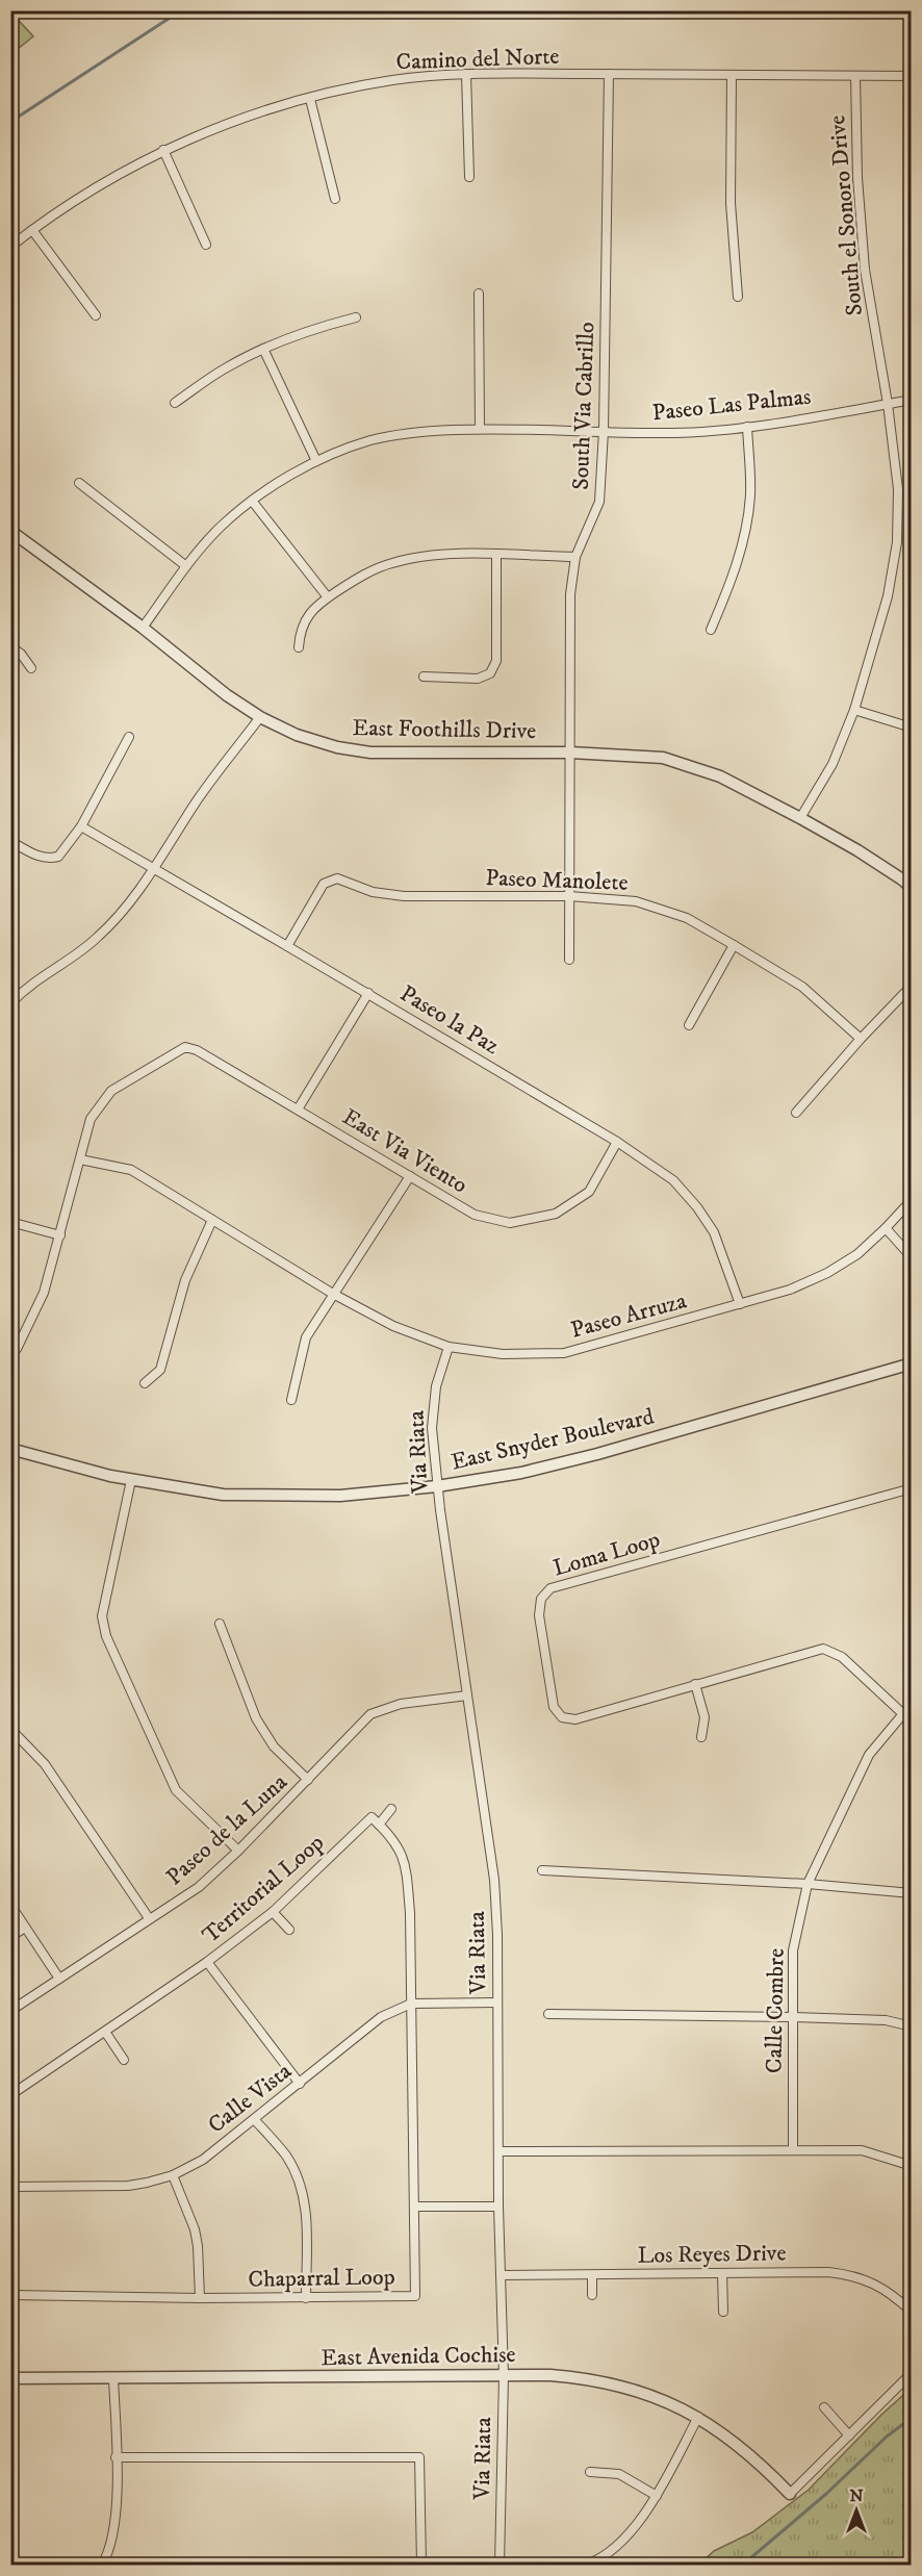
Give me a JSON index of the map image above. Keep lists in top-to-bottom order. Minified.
{"streets":{"street":["Camino del Norte","South el Sonoro Drive","Paseo Las Palmas","South Via Cabrillo","East Foothills Drive","Paseo Manolete","Paseo la Paz","East Via Viento","Paseo Arruza","East Snyder Boulevard","Via Riata","Loma Loop","Paseo de la Luna","Territorial Loop","Calle Combre","Calle Vista","Los Reyes Drive","Chaparral Loop","East Avenida Cochise"]},"crossings":[["Camino del Norte","South el Sonoro Drive"],["Camino del Norte","South Via Cabrillo"],["South el Sonoro Drive","Paseo Las Palmas"],["South el Sonoro Drive","East Foothills Drive"],["Paseo Las Palmas","South Via Cabrillo"],["Paseo Las Palmas","East Foothills Drive"],["South Via Cabrillo","East Foothills Drive"],["South Via Cabrillo","Paseo Manolete"],["Paseo Manolete","Paseo la Paz"],["Paseo la Paz","East Via Viento"],["Paseo la Paz","Paseo Arruza"],["East Via Viento","Paseo Arruza"],["Paseo Arruza","Via Riata"],["East Snyder Boulevard","Via Riata"],["Via Riata","Paseo de la Luna"],["Via Riata","Calle Vista"],["Via Riata","Los Reyes Drive"],["Via Riata","East Avenida Cochise"],["Loma Loop","Calle Combre"],["Calle Vista","Chaparral Loop"]],"north":"top"}
